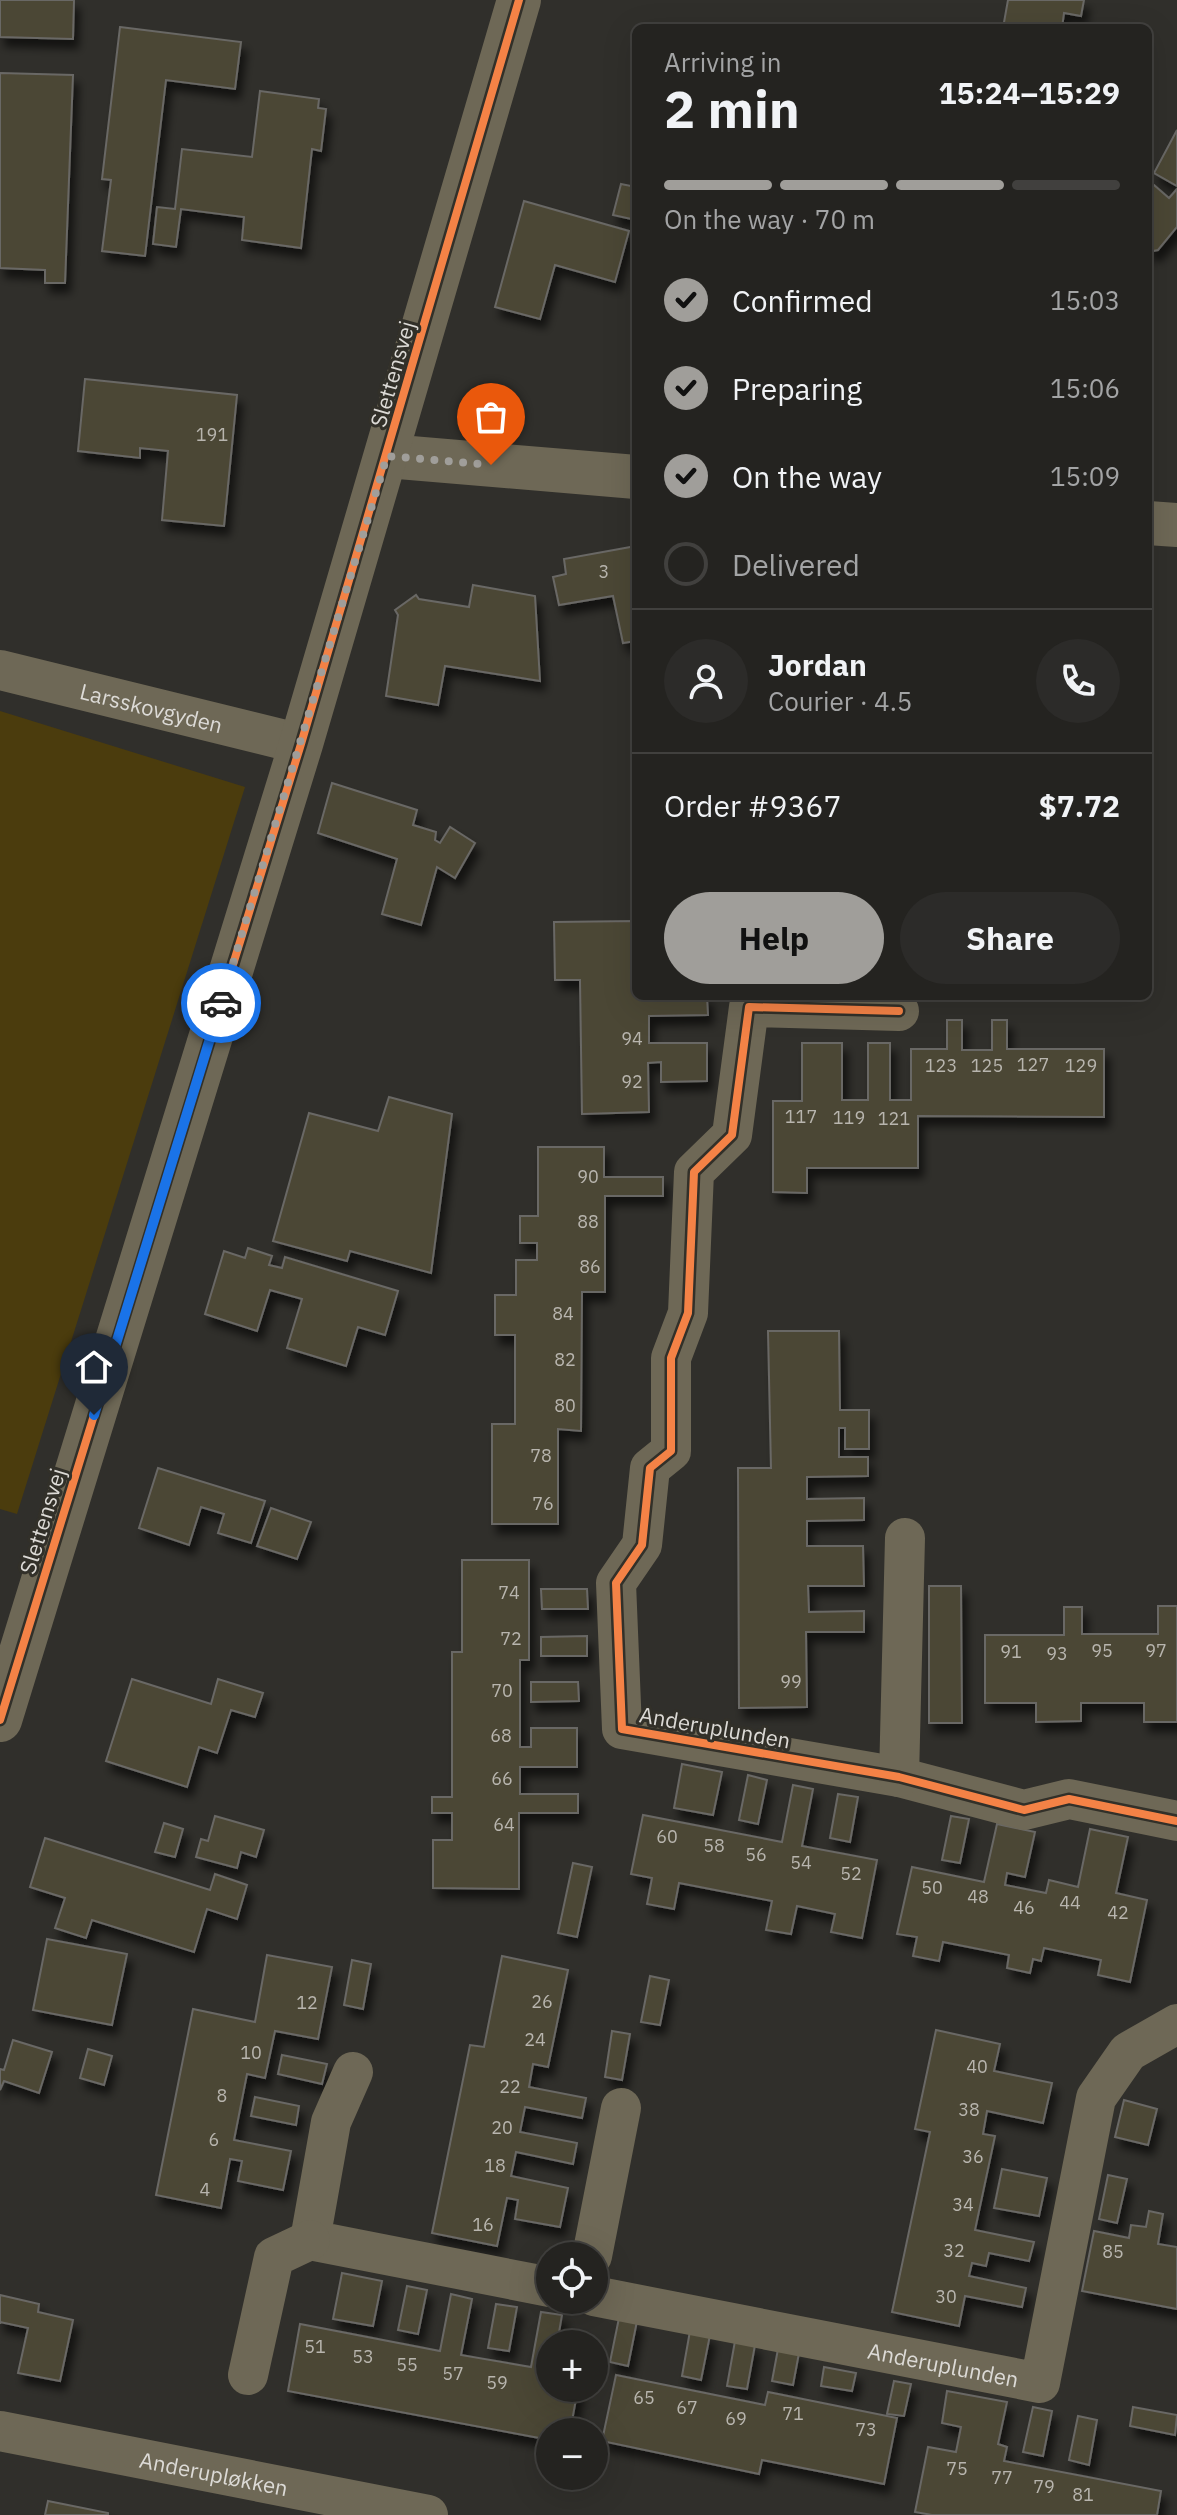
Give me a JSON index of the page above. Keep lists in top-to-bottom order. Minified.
{"streets":{"street":["Slettensvej","Larsskovgyden","Anderuplunden","Anderupløkken"]},"crossings":[["Slettensvej","Larsskovgyden"]],"house_numbers":["191","3","94","127","123","125","129","92","117","119","121","90","88","86","84","82","80","78","76","74","72","95","97","91","93","99","70","68","66","64","60","58","56","54","52","50","48","44","46","42","26","12","24","10","40","22","8","38","20","6","36","18","4","34","16","32","85","30","51","53","55","57","59","65","67","71","69","73","75","77","79","81"],"page":{"heading":["2 min","Arriving in","15:24–15:29"],"panel":["Jordan","Courier · 4.5","Order #9367","$7.72"],"bar":"On the way · 70 m","list":[["Confirmed","15:03"],["Preparing","15:06"],["On the way","15:09"],"Delivered"],"buttons":["Help","Share"],"map_buttons":["+","−"]}}
